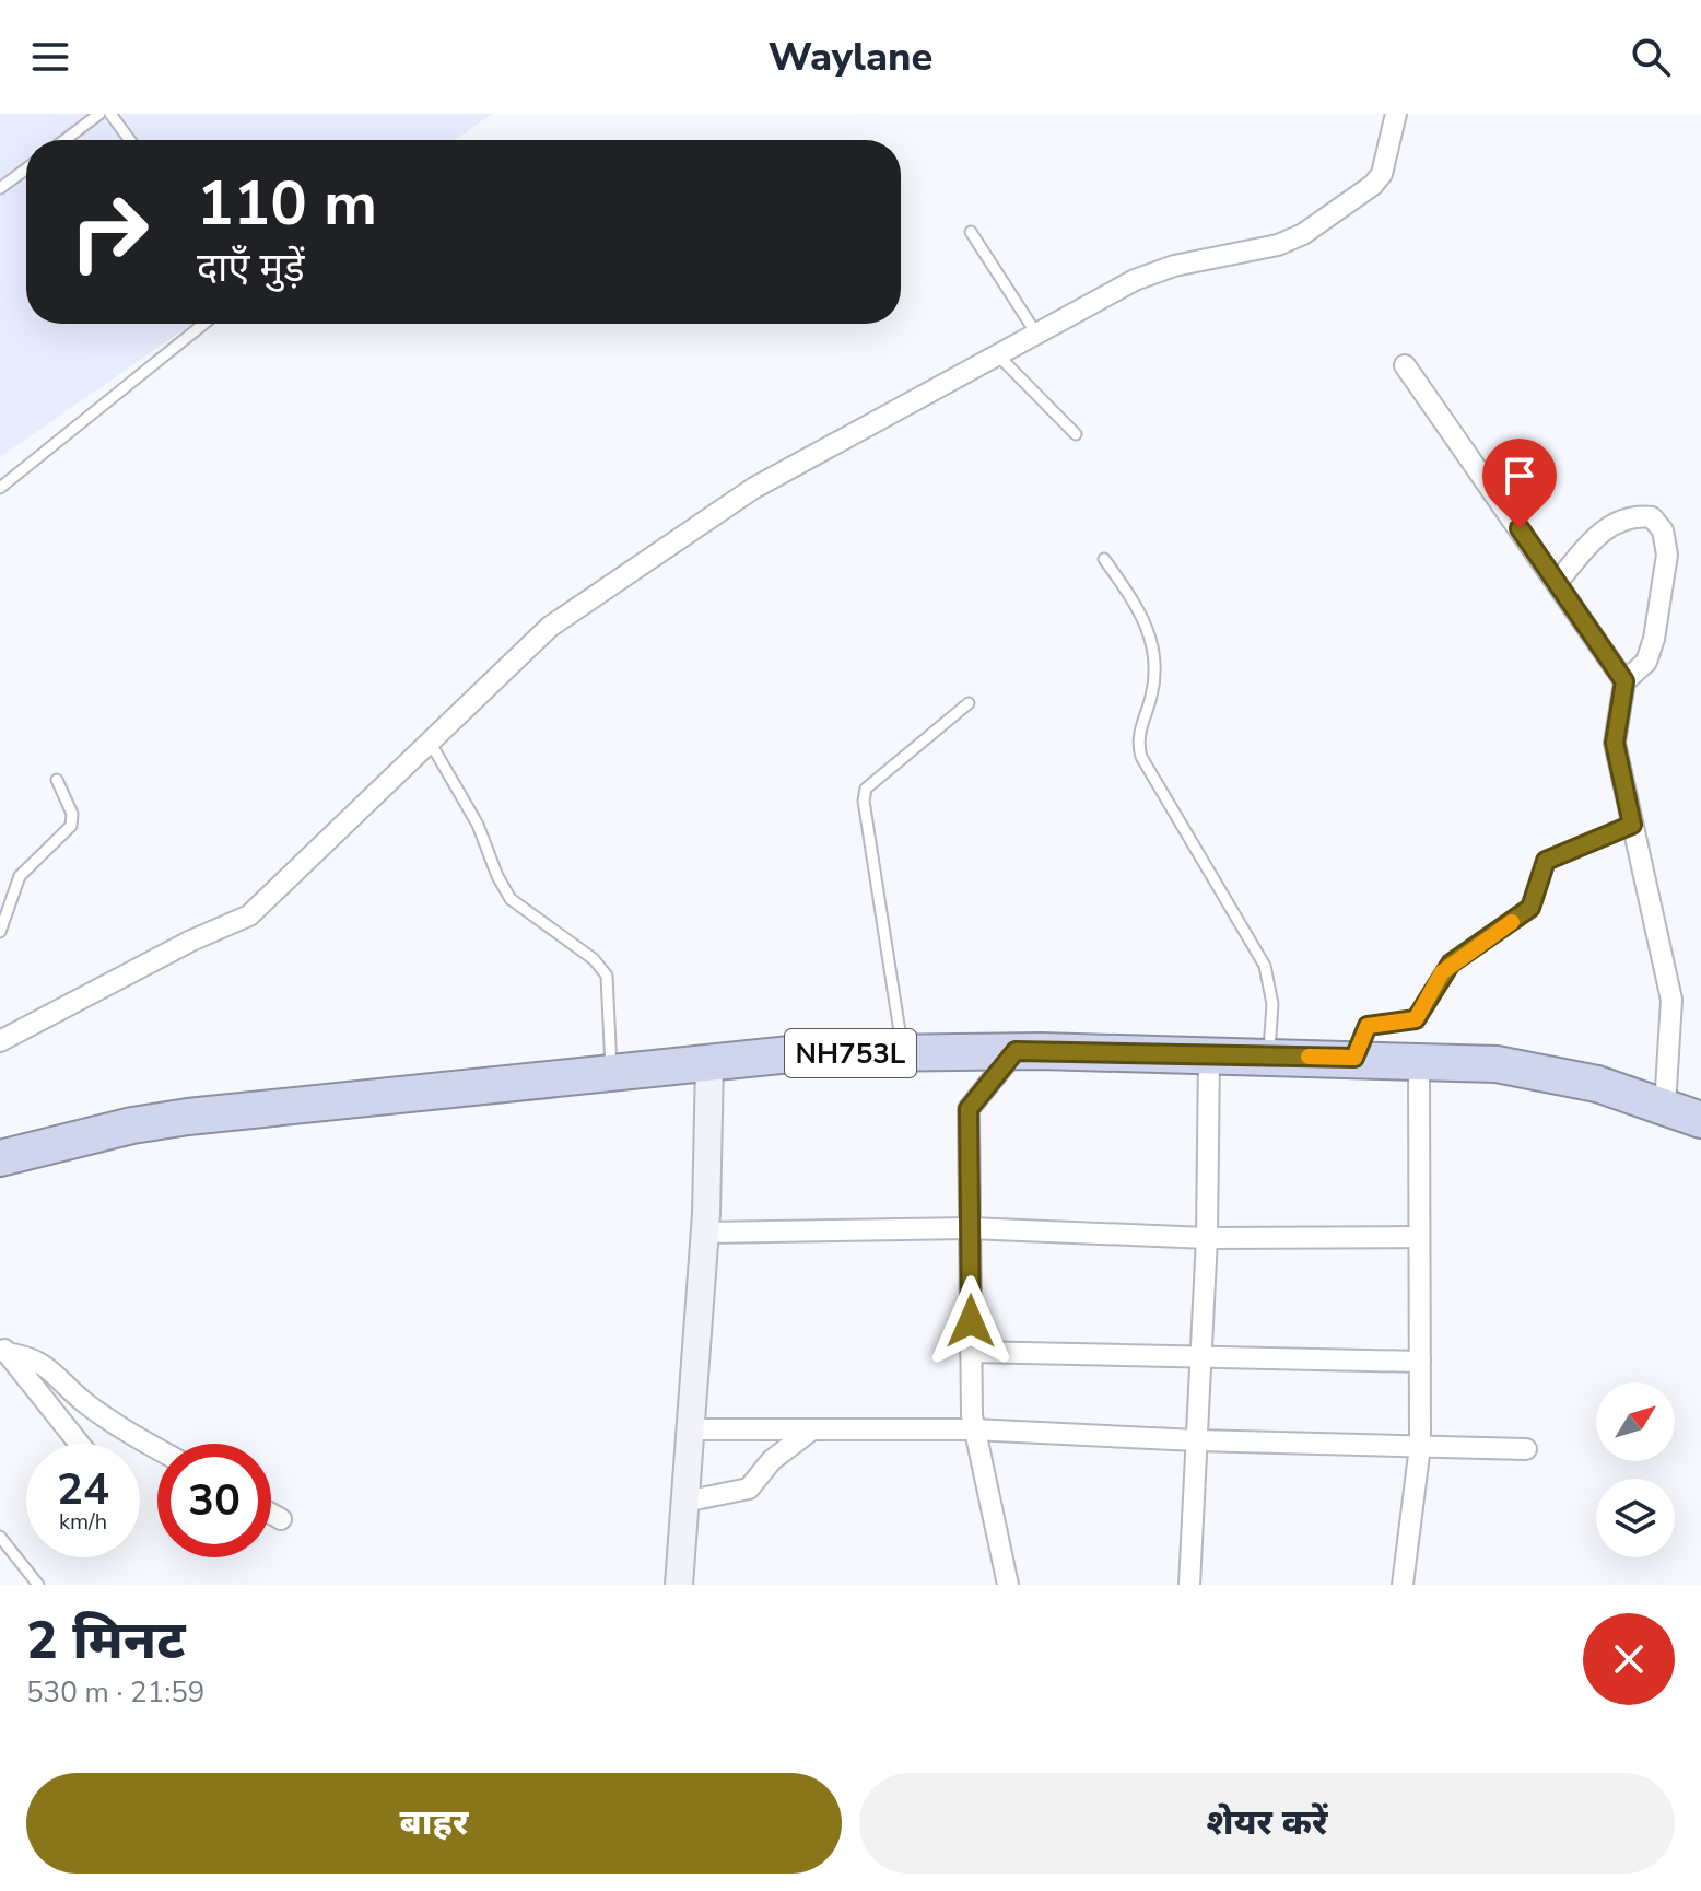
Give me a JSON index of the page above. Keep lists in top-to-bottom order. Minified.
{"streets":{"highway":["NH753L"]},"north":"top right","page":{"header":"Waylane","turn":["110 m","दाएँ मुड़ें"],"speed":"24 km/h","limit":"30","heading":["2 मिनट","530 m · 21:59"],"buttons":["बाहर","शेयर करें"]}}
